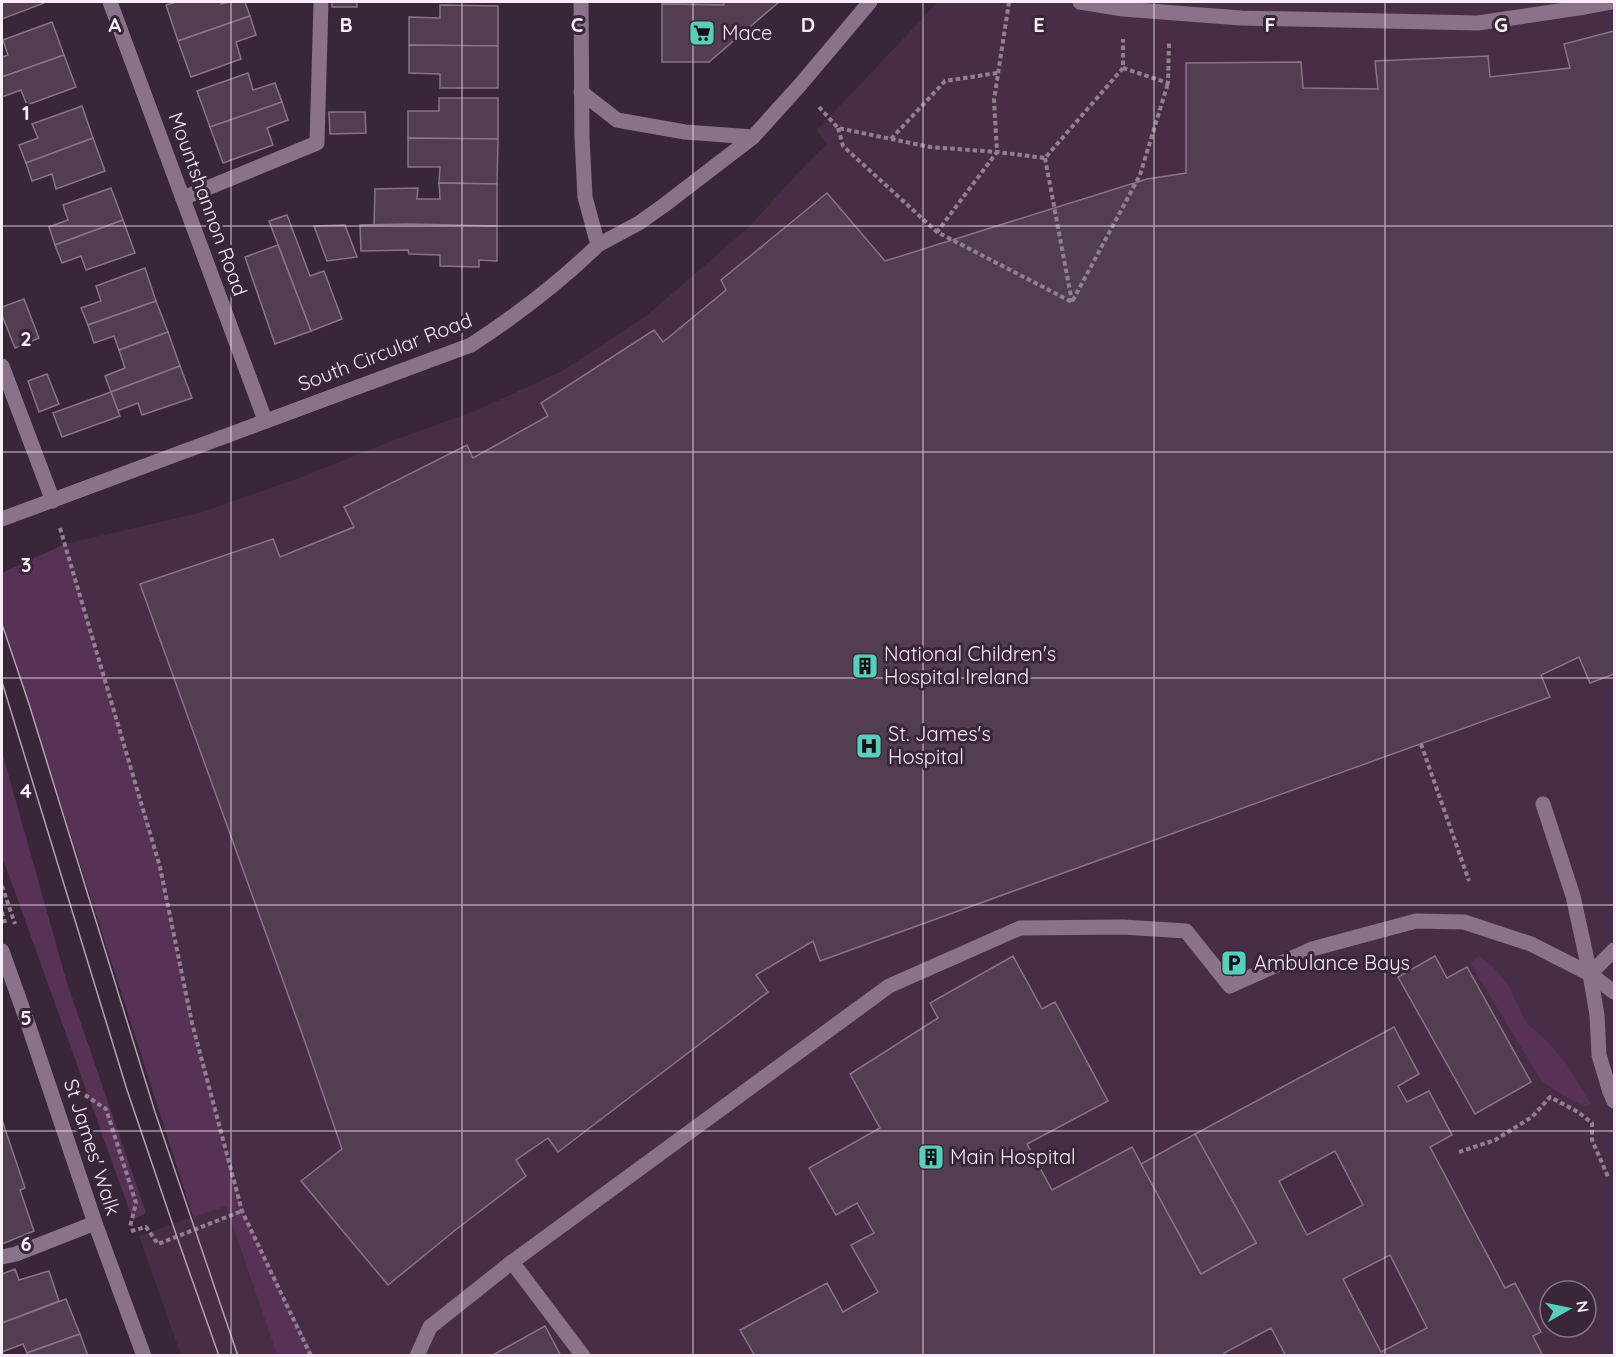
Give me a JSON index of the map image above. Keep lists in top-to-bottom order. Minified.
{"streets":{"street":["Mountshannon Road","South Circular Road","St James' Walk"]},"crossings":[["Mountshannon Road","South Circular Road"]],"places":{"supermarket":["Mace"],"building":["National Children's Hospital Ireland","Main Hospital"],"hospital":["St. James's Hospital"],"parking":["Ambulance Bays"]},"north":"right","grid":{"columns":["A","B","C","D","E","F","G"],"rows":["1","2","3","4","5","6"]}}
